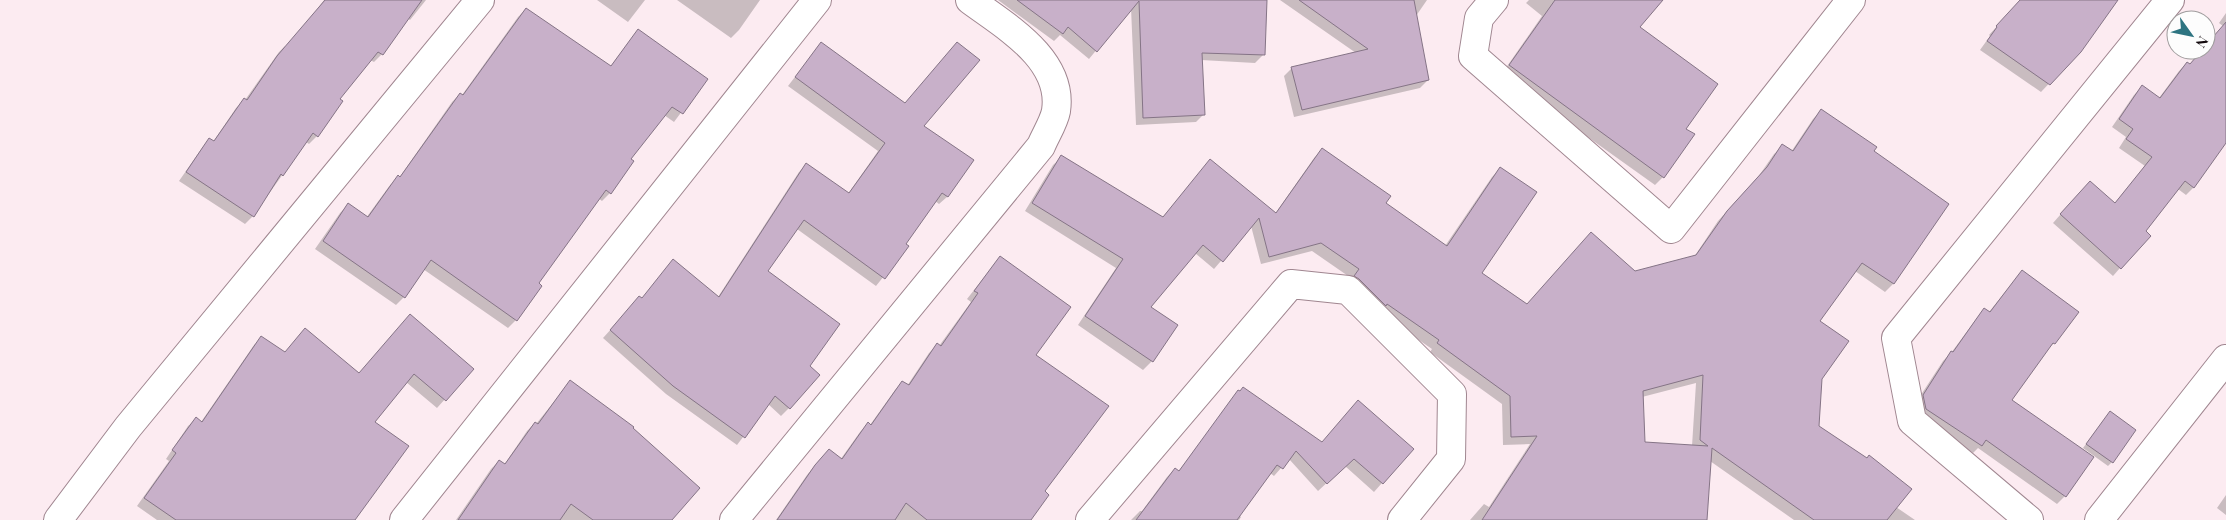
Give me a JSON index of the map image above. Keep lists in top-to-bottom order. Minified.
{"north":"bottom right"}
